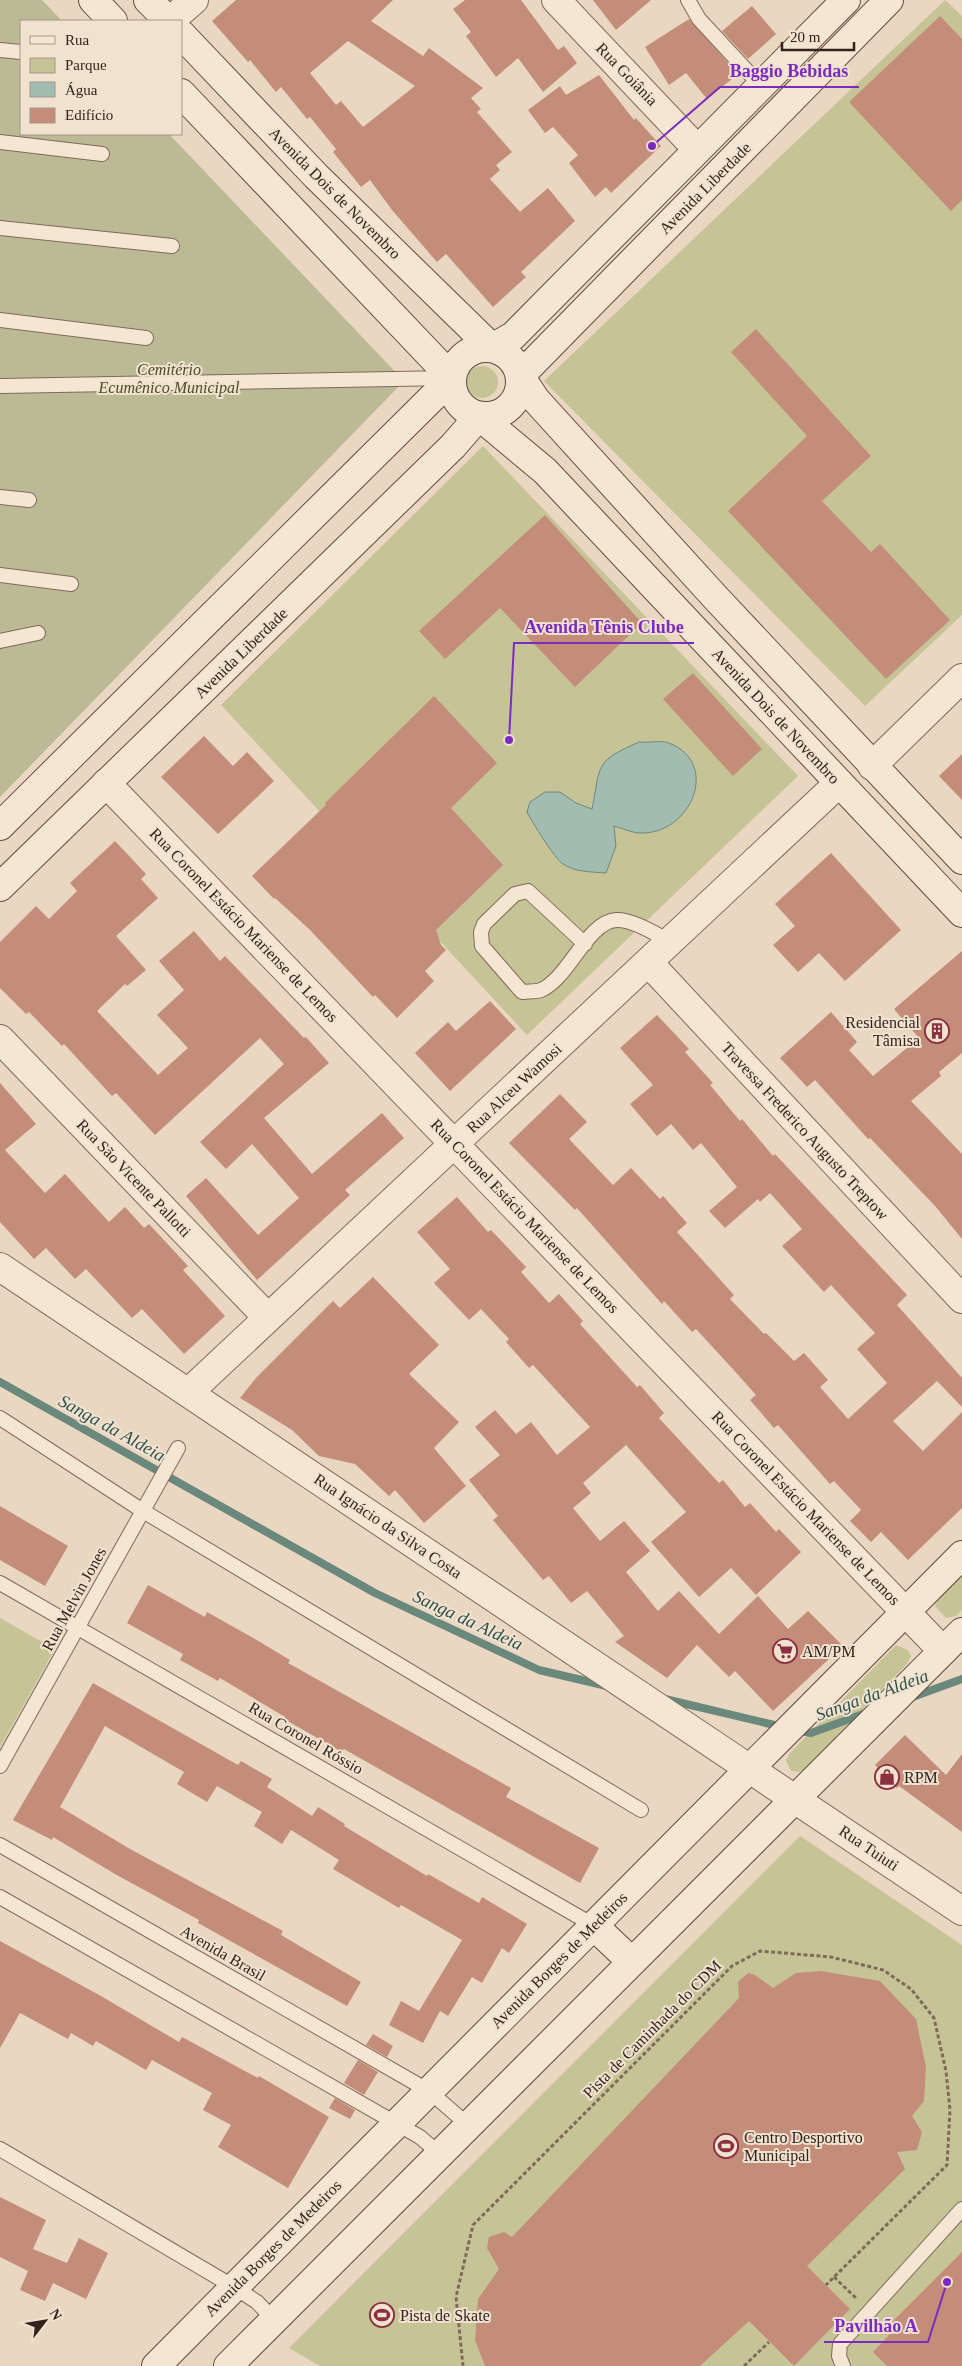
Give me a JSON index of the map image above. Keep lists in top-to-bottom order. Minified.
{"streets":{"street":["Rua Goiânia","Avenida Liberdade","Avenida Dois de Novembro","Rua Coronel Estácio Mariense de Lemos","Rua Alceu Wamosi","Travessa Frederico Augusto Treptow","Rua São Vicente Pallotti","Rua Ignácio da Silva Costa","Rua Tuiuti","Avenida Borges de Medeiros"],"lane":["Rua Melvin Jones","Rua Coronel Róssio","Avenida Brasil"],"path":["Pista de Caminhada do CDM"]},"crossings":[["Rua Goiânia","Avenida Liberdade"],["Avenida Liberdade","Avenida Dois de Novembro"],["Avenida Liberdade","Rua Coronel Estácio Mariense de Lemos"],["Avenida Dois de Novembro","Rua Alceu Wamosi"],["Rua Coronel Estácio Mariense de Lemos","Rua Alceu Wamosi"],["Rua Coronel Estácio Mariense de Lemos","Avenida Borges de Medeiros"],["Rua Alceu Wamosi","Travessa Frederico Augusto Treptow"],["Rua Alceu Wamosi","Rua São Vicente Pallotti"],["Rua Alceu Wamosi","Rua Ignácio da Silva Costa"],["Rua Ignácio da Silva Costa","Rua Tuiuti"],["Rua Ignácio da Silva Costa","Avenida Borges de Medeiros"],["Rua Melvin Jones","Rua Coronel Róssio"],["Rua Coronel Róssio","Avenida Borges de Medeiros"],["Avenida Brasil","Avenida Borges de Medeiros"]],"water":["Sanga da Aldeia"],"parks":["Cemitério Ecumênico Municipal"],"places":{"other":["Baggio Bebidas","Avenida Tênis Clube","Pavilhão A"],"building":["Residencial Tâmisa"],"supermarket":["AM/PM"],"shop":["RPM"],"sports":["Centro Desportivo Municipal","Pista de Skate"]},"legend":["Rua","Parque","Água","Edifício"],"scale_bar":"20 m","north":"top right"}
